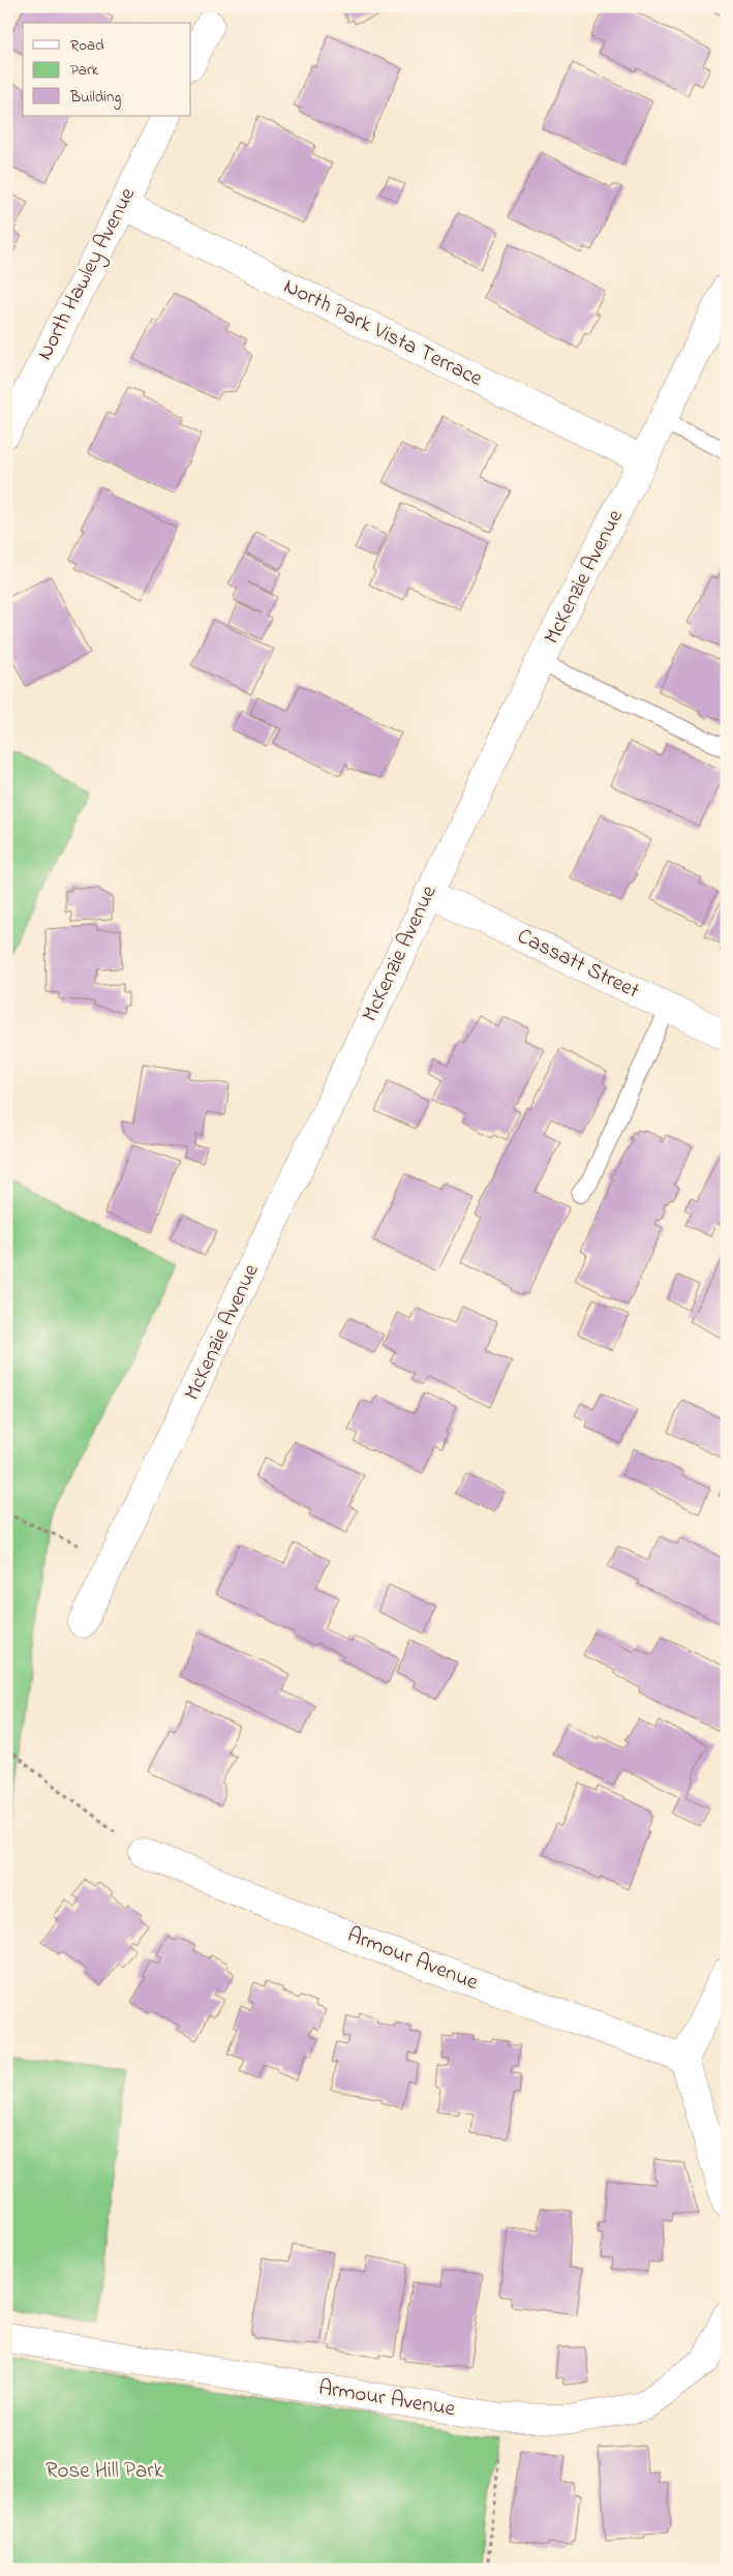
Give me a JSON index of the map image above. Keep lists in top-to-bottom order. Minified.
{"streets":{"street":["North Hawley Avenue","North Park Vista Terrace","McKenzie Avenue","Cassatt Street","Armour Avenue"]},"crossings":[["North Hawley Avenue","North Park Vista Terrace"],["North Park Vista Terrace","McKenzie Avenue"],["McKenzie Avenue","Cassatt Street"]],"parks":["Rose Hill Park"],"legend":["Road","Park","Building"]}
